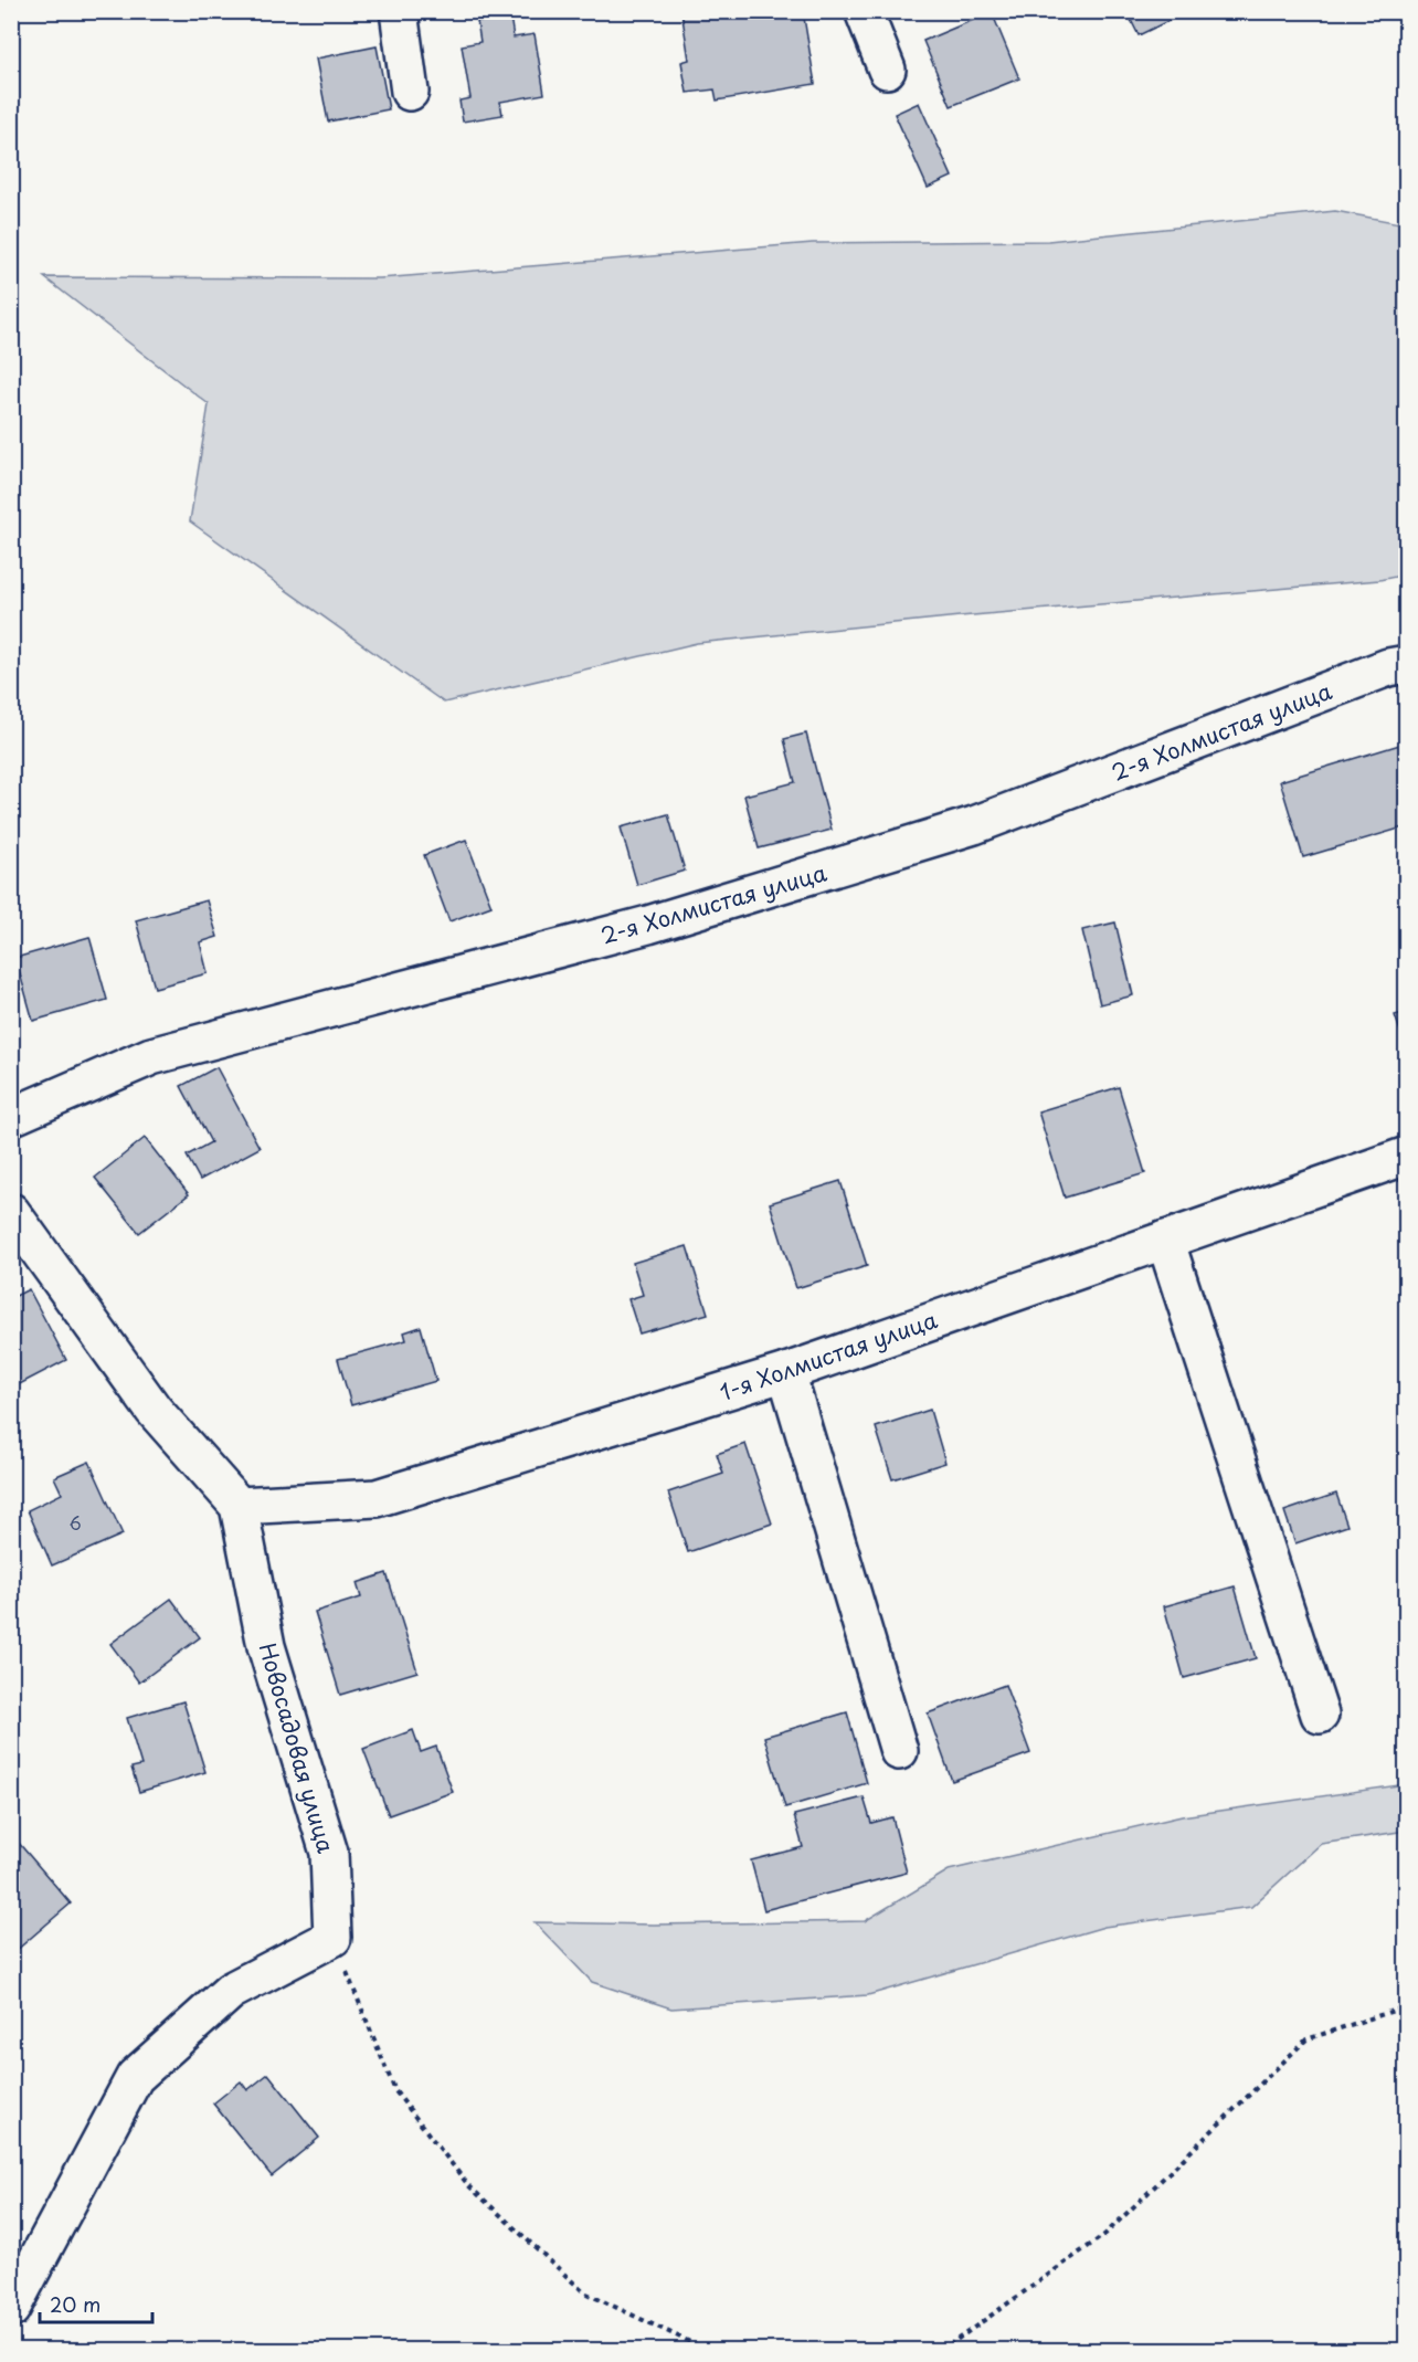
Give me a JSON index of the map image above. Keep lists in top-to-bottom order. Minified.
{"streets":{"street":["2-я Холмистая улица","1-я Холмистая улица","Новосадовая улица"]},"crossings":[["1-я Холмистая улица","Новосадовая улица"]],"house_numbers":["6"],"scale_bar":"20 m"}
